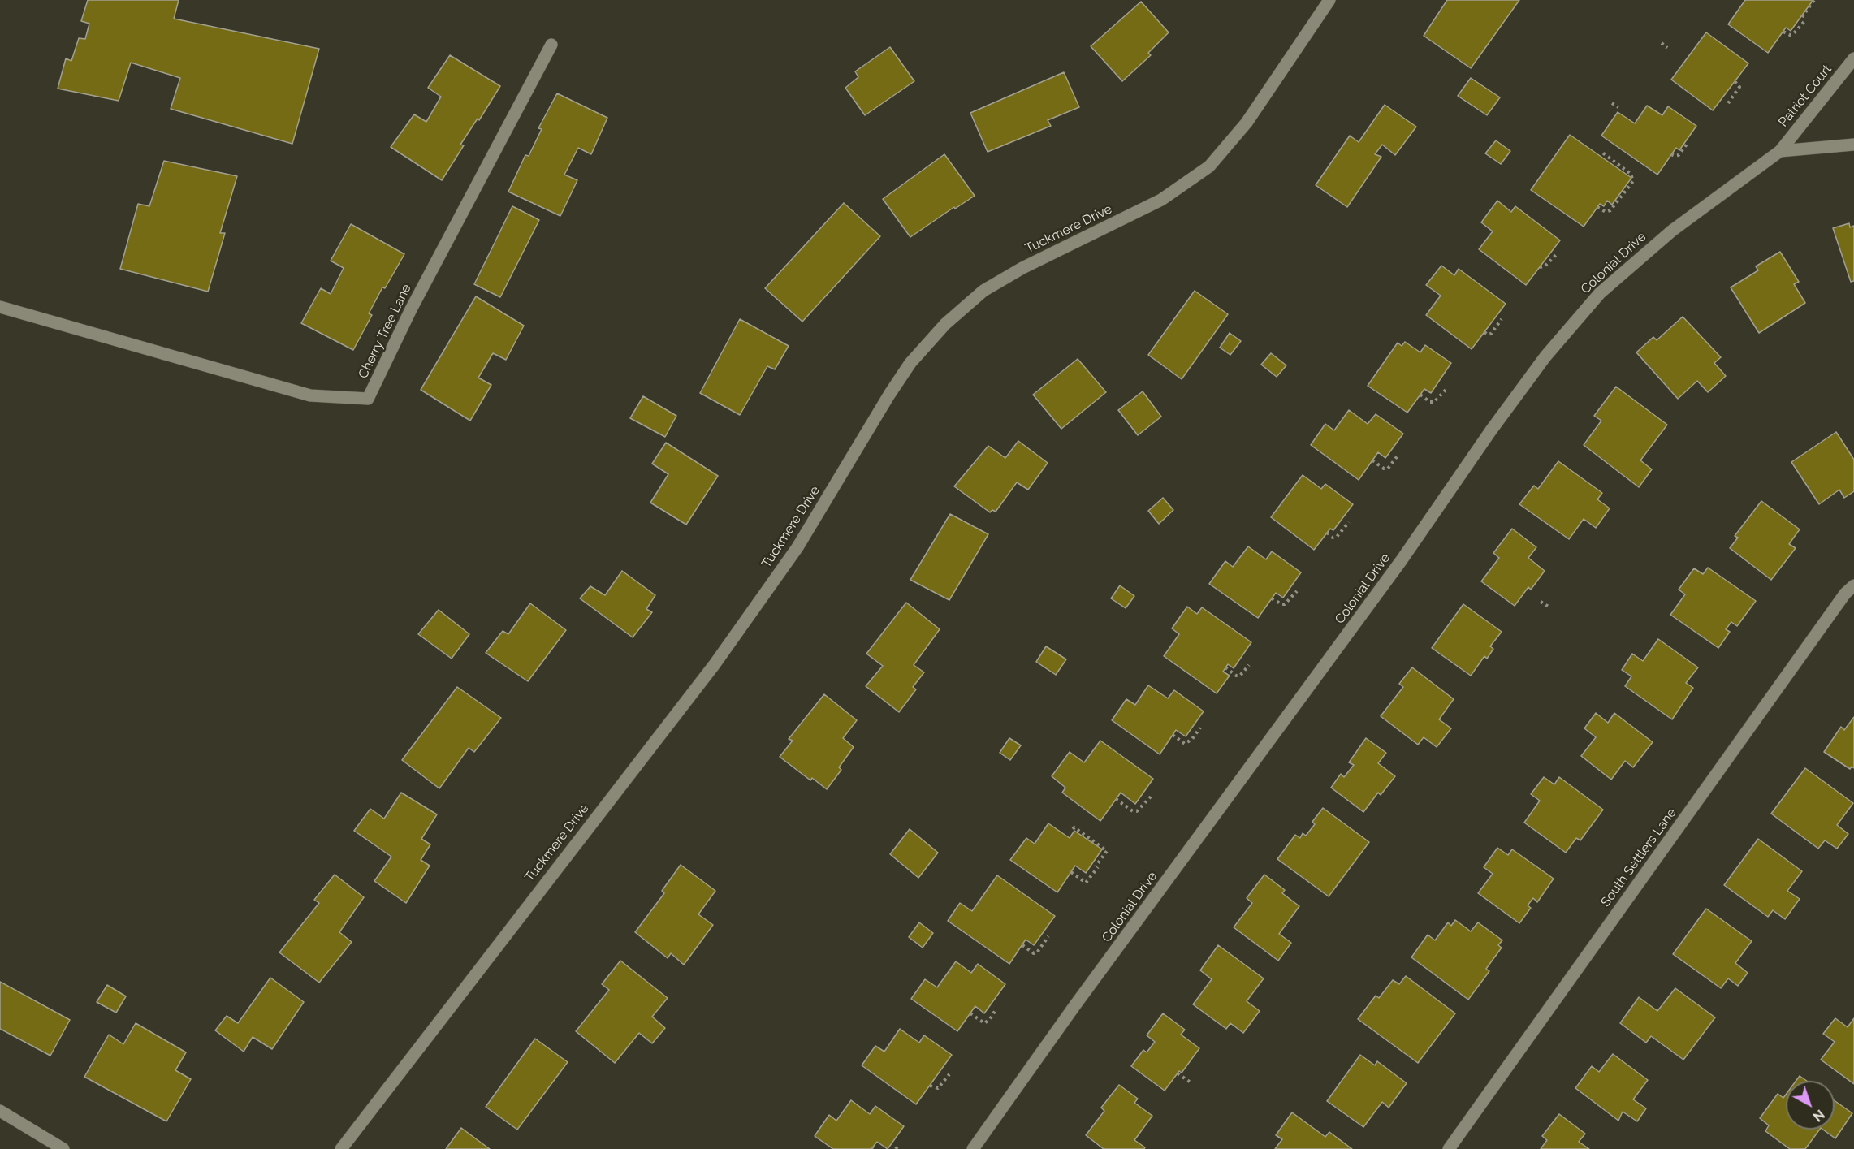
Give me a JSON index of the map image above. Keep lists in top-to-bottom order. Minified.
{"streets":{"street":["Patriot Court","Tuckmere Drive","Colonial Drive","Cherry Tree Lane","South Settlers Lane"]},"crossings":[["Patriot Court","Colonial Drive"]],"north":"bottom right"}
